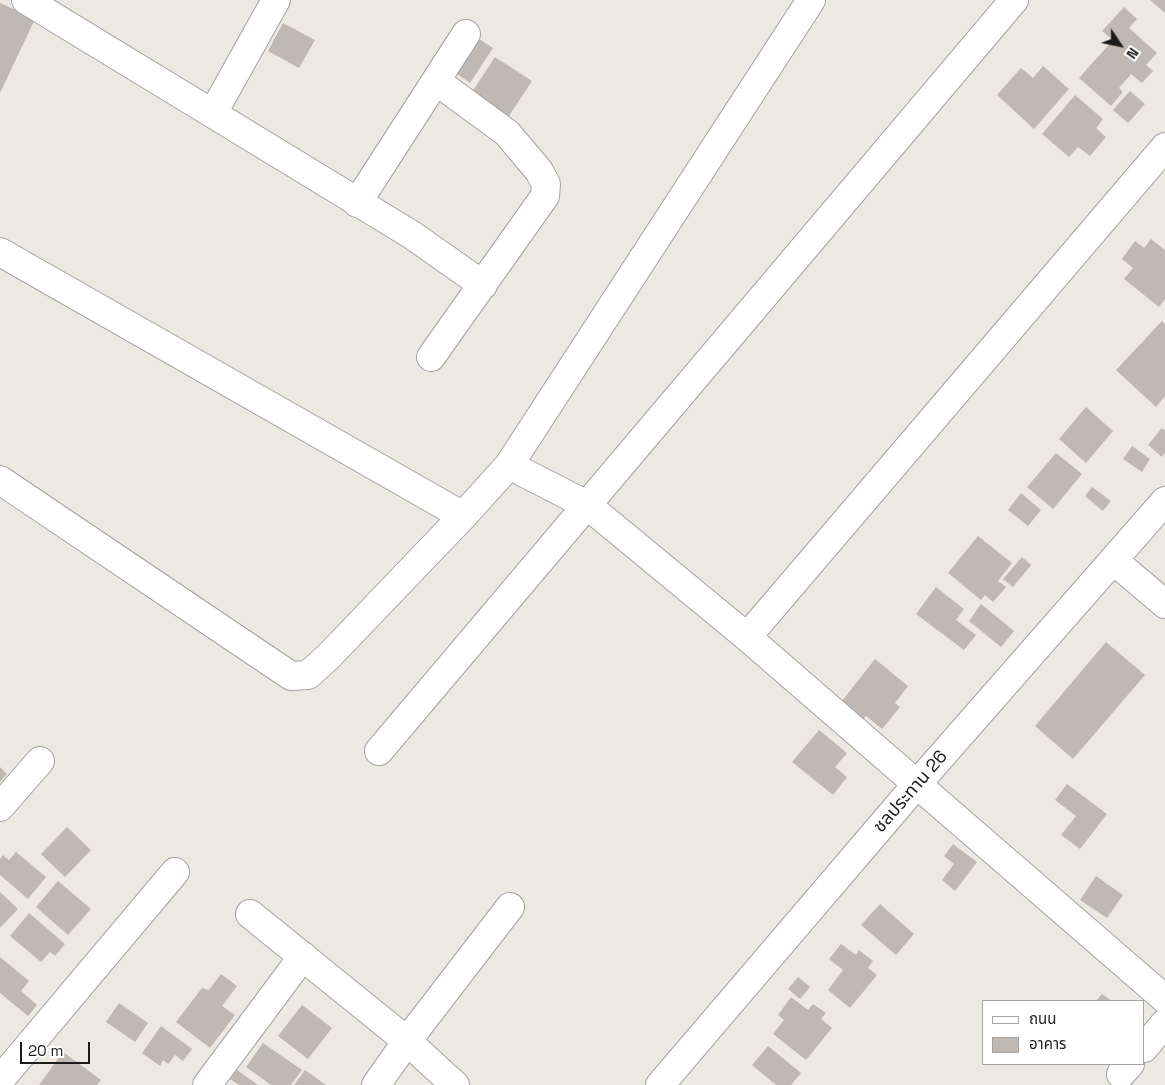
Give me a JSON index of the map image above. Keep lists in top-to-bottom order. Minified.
{"streets":{"street":["ชลประทาน 26"]},"legend":["ถนน","อาคาร"],"scale_bar":"20 m","north":"bottom right"}
